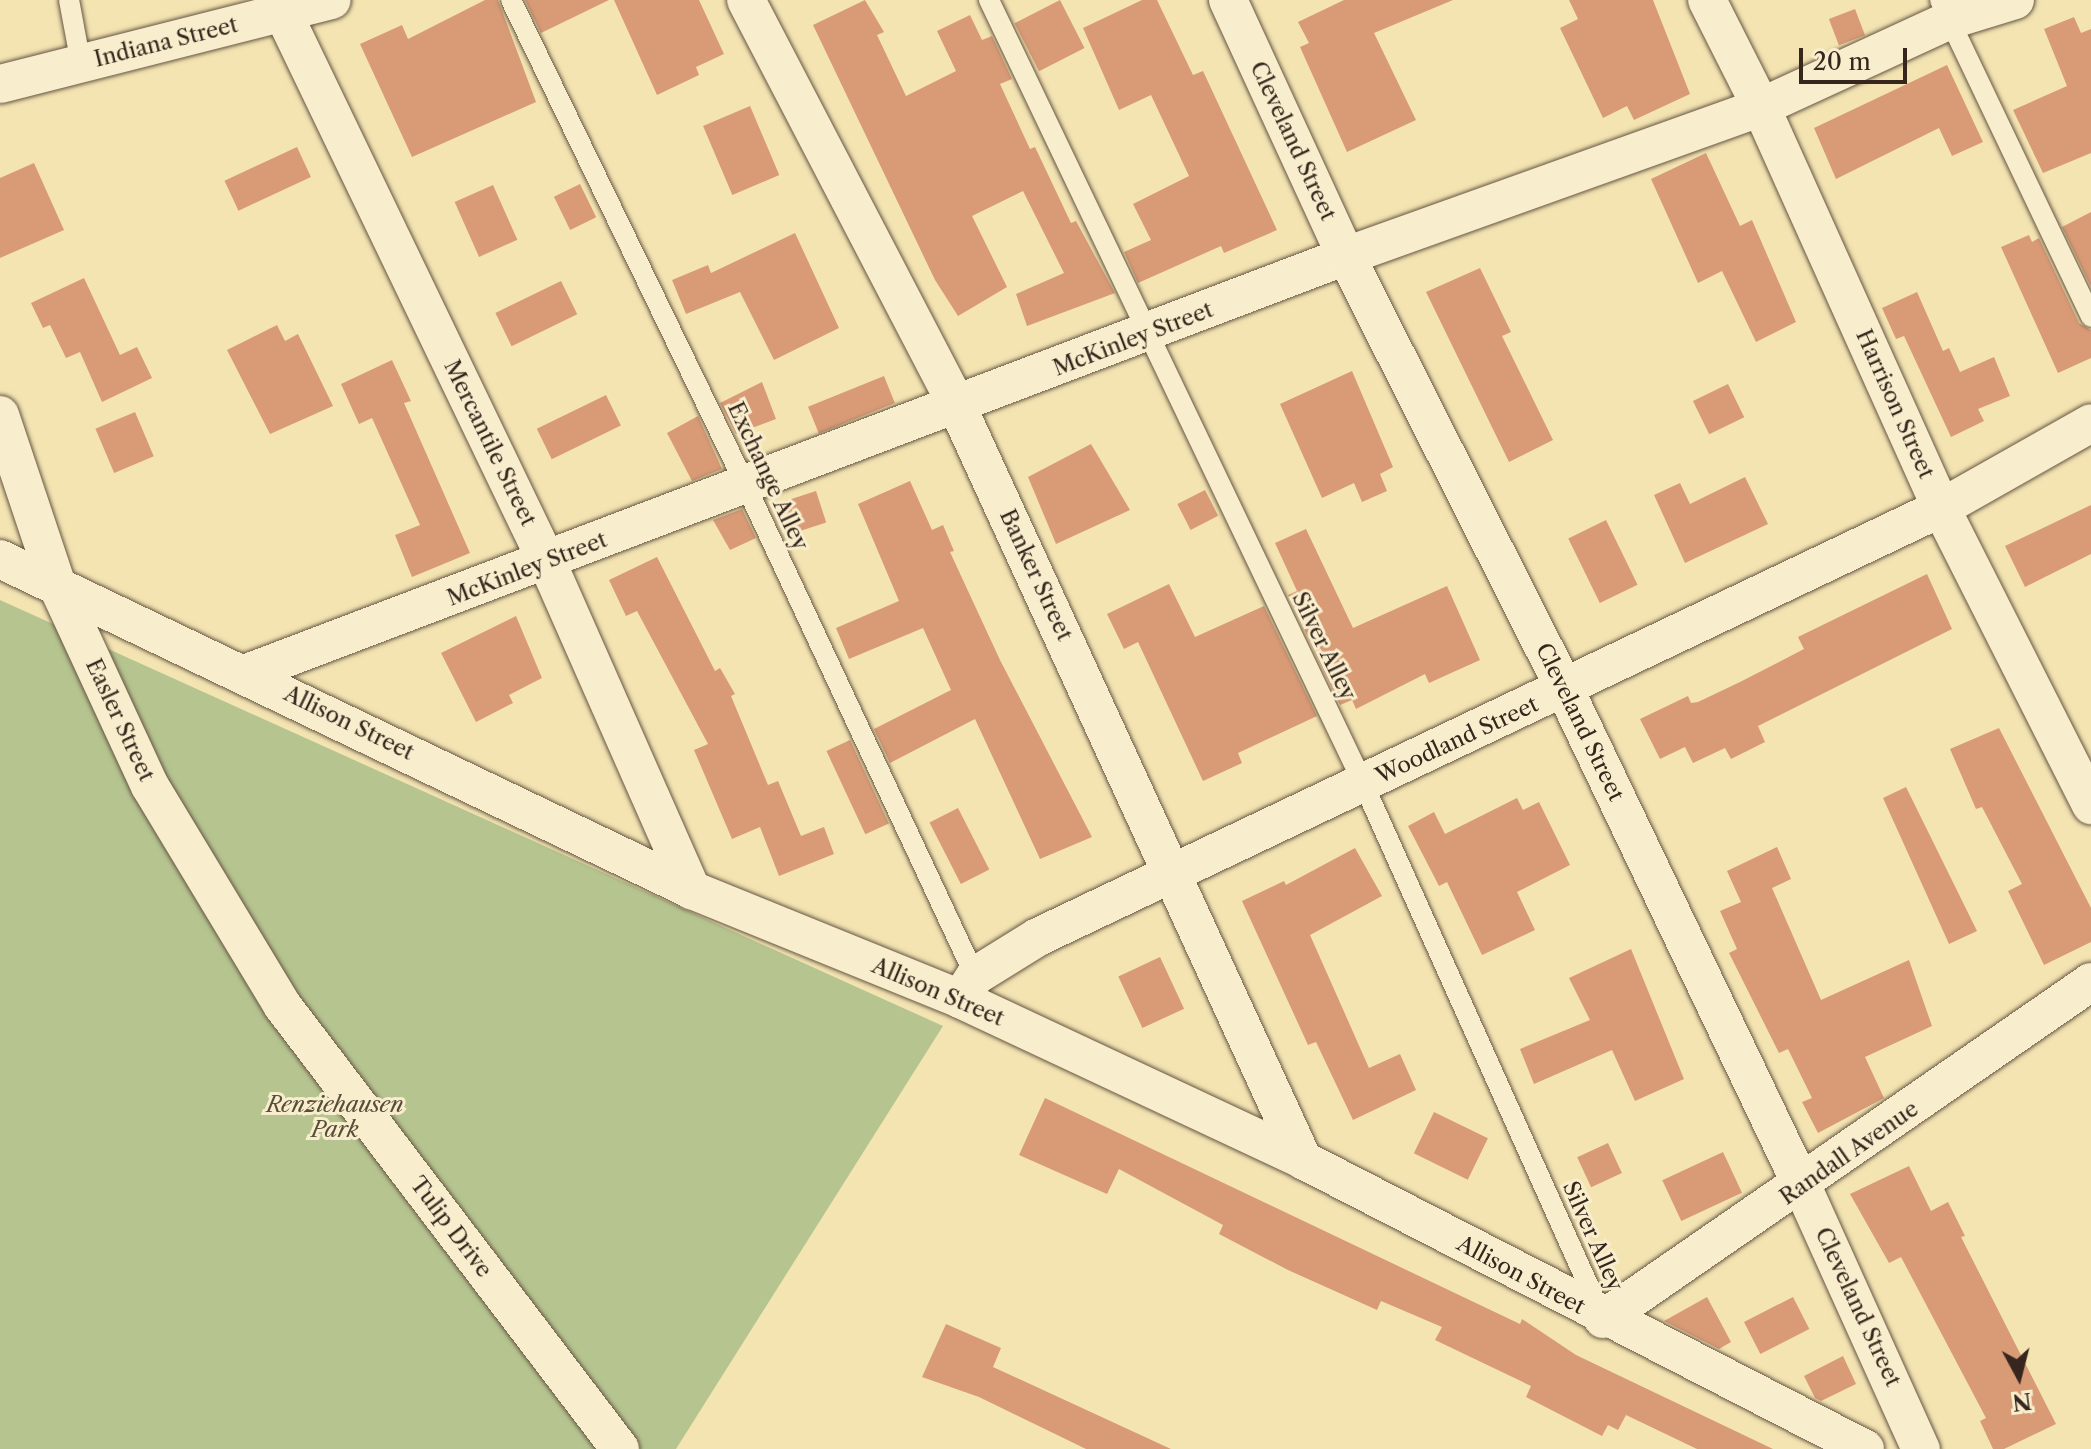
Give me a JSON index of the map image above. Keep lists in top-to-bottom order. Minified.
{"streets":{"street":["Indiana Street","Cleveland Street","McKinley Street","Harrison Street","Mercantile Street","Banker Street","Easler Street","Allison Street","Woodland Street","Randall Avenue","Tulip Drive"],"lane":["Exchange Alley","Silver Alley"]},"crossings":[["Indiana Street","Mercantile Street"],["Cleveland Street","McKinley Street"],["Cleveland Street","Woodland Street"],["Cleveland Street","Randall Avenue"],["McKinley Street","Harrison Street"],["McKinley Street","Mercantile Street"],["McKinley Street","Exchange Alley"],["McKinley Street","Banker Street"],["McKinley Street","Silver Alley"],["McKinley Street","Allison Street"],["Harrison Street","Woodland Street"],["Mercantile Street","Allison Street"],["Exchange Alley","Allison Street"],["Exchange Alley","Woodland Street"],["Banker Street","Allison Street"],["Banker Street","Woodland Street"],["Silver Alley","Allison Street"],["Silver Alley","Woodland Street"],["Silver Alley","Randall Avenue"],["Easler Street","Allison Street"],["Easler Street","Tulip Drive"],["Allison Street","Woodland Street"],["Allison Street","Randall Avenue"]],"parks":["Renziehausen Park"],"scale_bar":"20 m","north":"bottom"}
